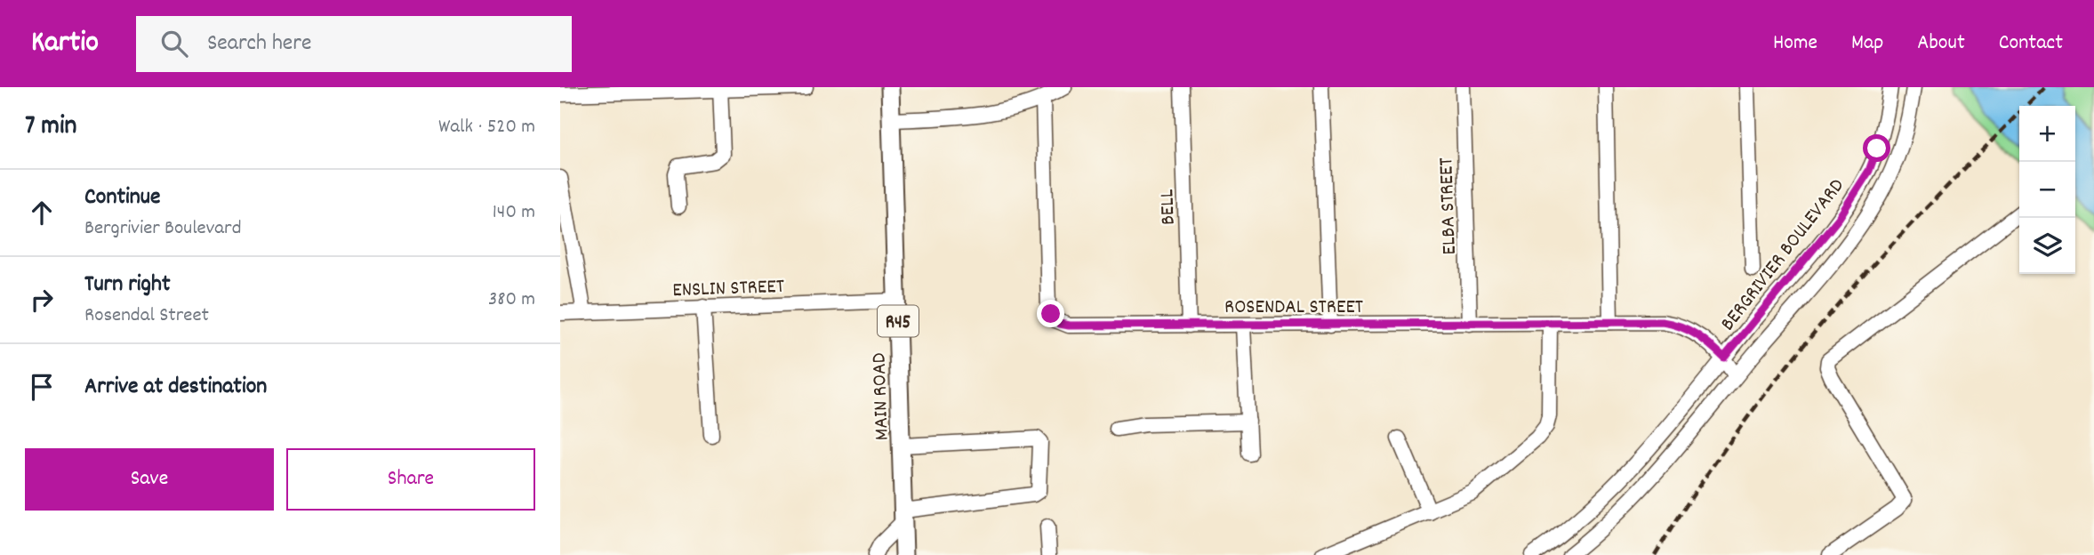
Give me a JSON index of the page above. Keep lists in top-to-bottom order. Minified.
{"streets":{"main road":["R45","MAIN ROAD"],"street":["ELBA STREET","BELL","BERGRIVIER BOULEVARD","ENSLIN STREET","ROSENDAL STREET"]},"crossings":[["ELBA STREET","ROSENDAL STREET"],["BELL","ROSENDAL STREET"],["BERGRIVIER BOULEVARD","ROSENDAL STREET"],["ENSLIN STREET","MAIN ROAD"]],"page":{"header":"Kartio","search":"Search here","nav":["Home","Map","About","Contact"],"heading":["7 min","Walk · 520 m"],"map_buttons":["+","−"],"list":[["Continue","Bergrivier Boulevard","140 m"],["Turn right","Rosendal Street","380 m"],"Arrive at destination"],"buttons":["Save","Share"]}}
